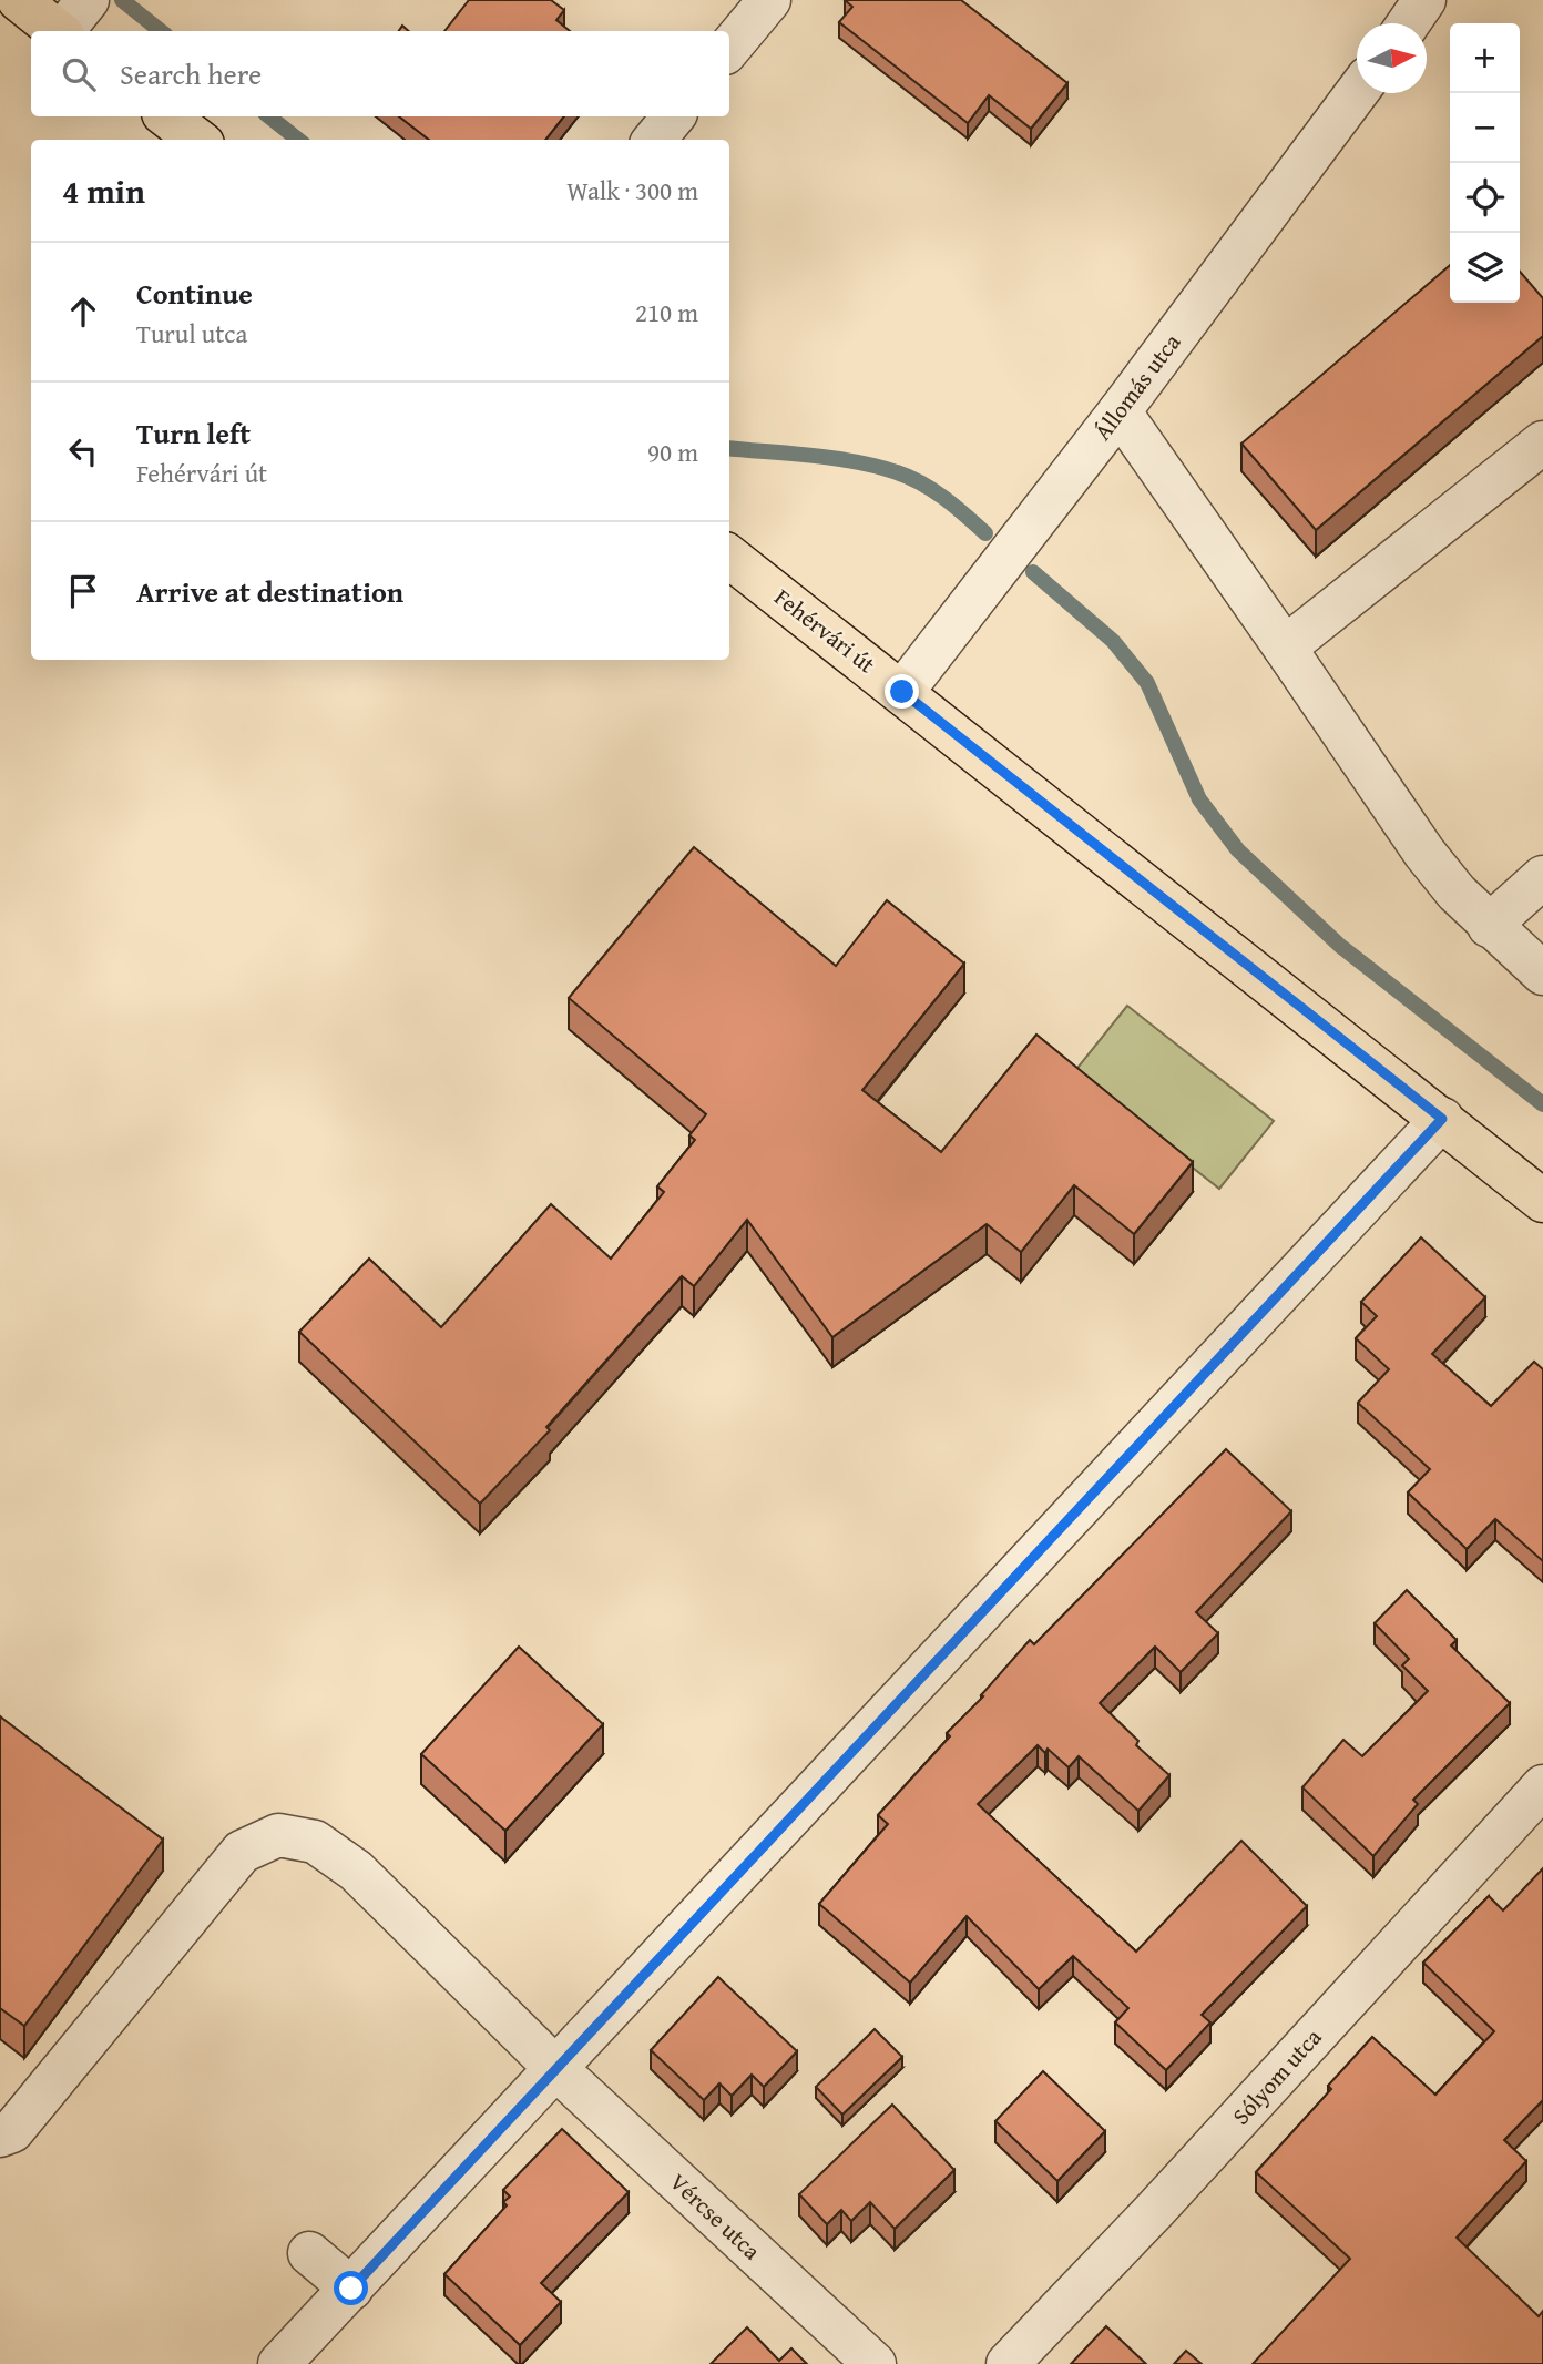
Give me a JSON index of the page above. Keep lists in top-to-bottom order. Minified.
{"streets":{"main road":["Fehérvári út"],"street":["Állomás utca","Sólyom utca","Vércse utca"]},"crossings":[["Állomás utca","Fehérvári út"]],"north":"right","page":{"map_buttons":["+","−"],"search":"Search here","heading":["4 min","Walk · 300 m"],"list":[["Continue","Turul utca","210 m"],["Turn left","Fehérvári út","90 m"],"Arrive at destination"]}}
